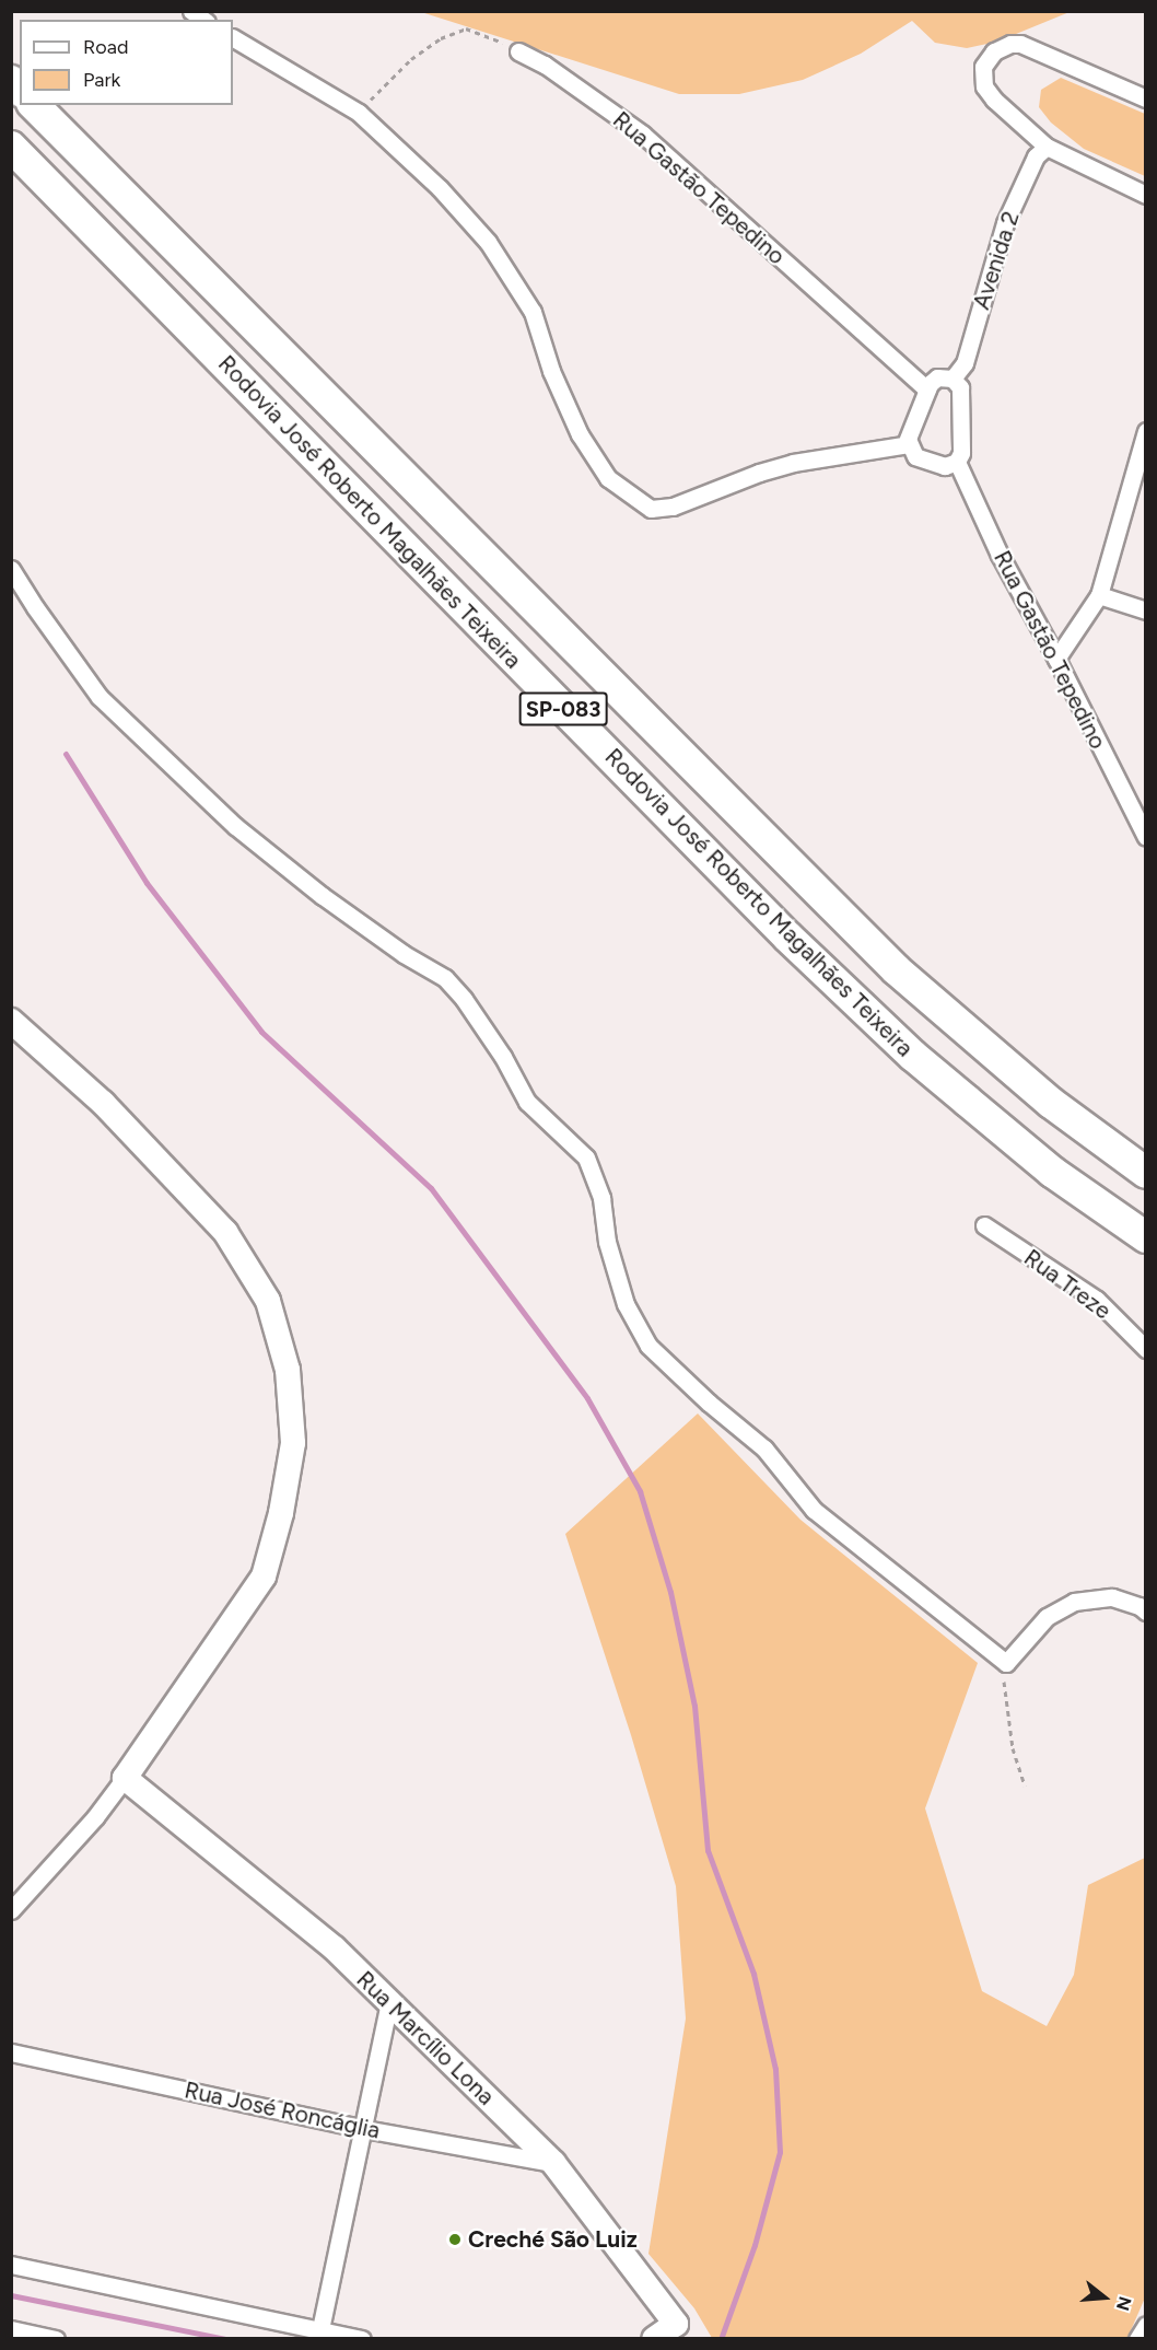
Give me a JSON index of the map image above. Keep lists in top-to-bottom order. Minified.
{"streets":{"highway":["Rodovia José Roberto Magalhães Teixeira","SP-083"],"street":["Rua Gastão Tepedino","Avenida 2","Rua Treze","Rua Marcílio Lona","Rua José Roncáglia"]},"crossings":[["Rua Marcílio Lona","Rua José Roncáglia"]],"places":["Creché São Luiz"],"legend":["Road","Park"],"north":"right"}
